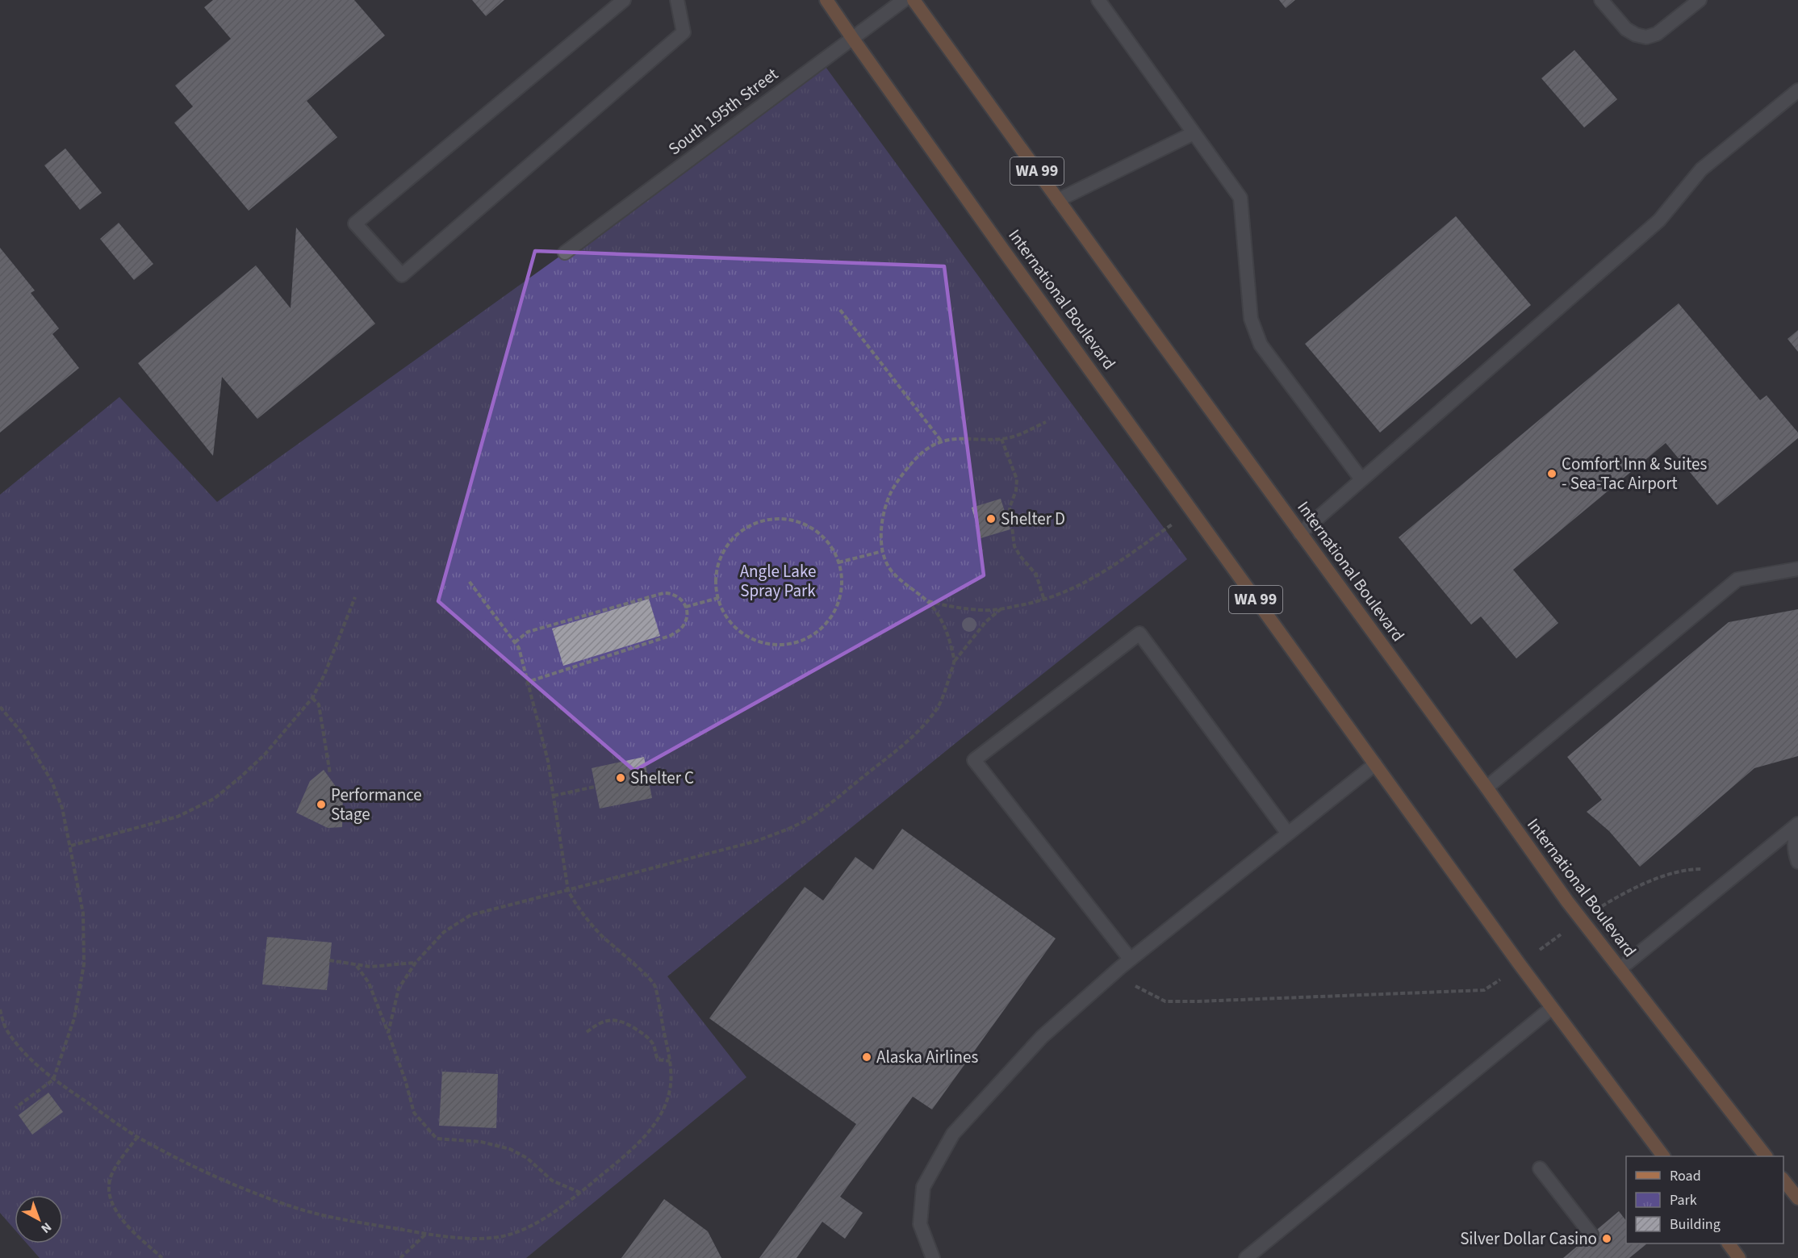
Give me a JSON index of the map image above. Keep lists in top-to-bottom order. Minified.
{"streets":{"main road":["WA 99","International Boulevard"],"street":["South 195th Street"]},"crossings":[["South 195th Street","International Boulevard"]],"parks":["Angle Lake Spray Park"],"places":["Comfort Inn & Suites - Sea-Tac Airport","Shelter D","Shelter C","Performance Stage","Alaska Airlines","Silver Dollar Casino"],"legend":["Road","Park","Building"],"north":"bottom right"}
